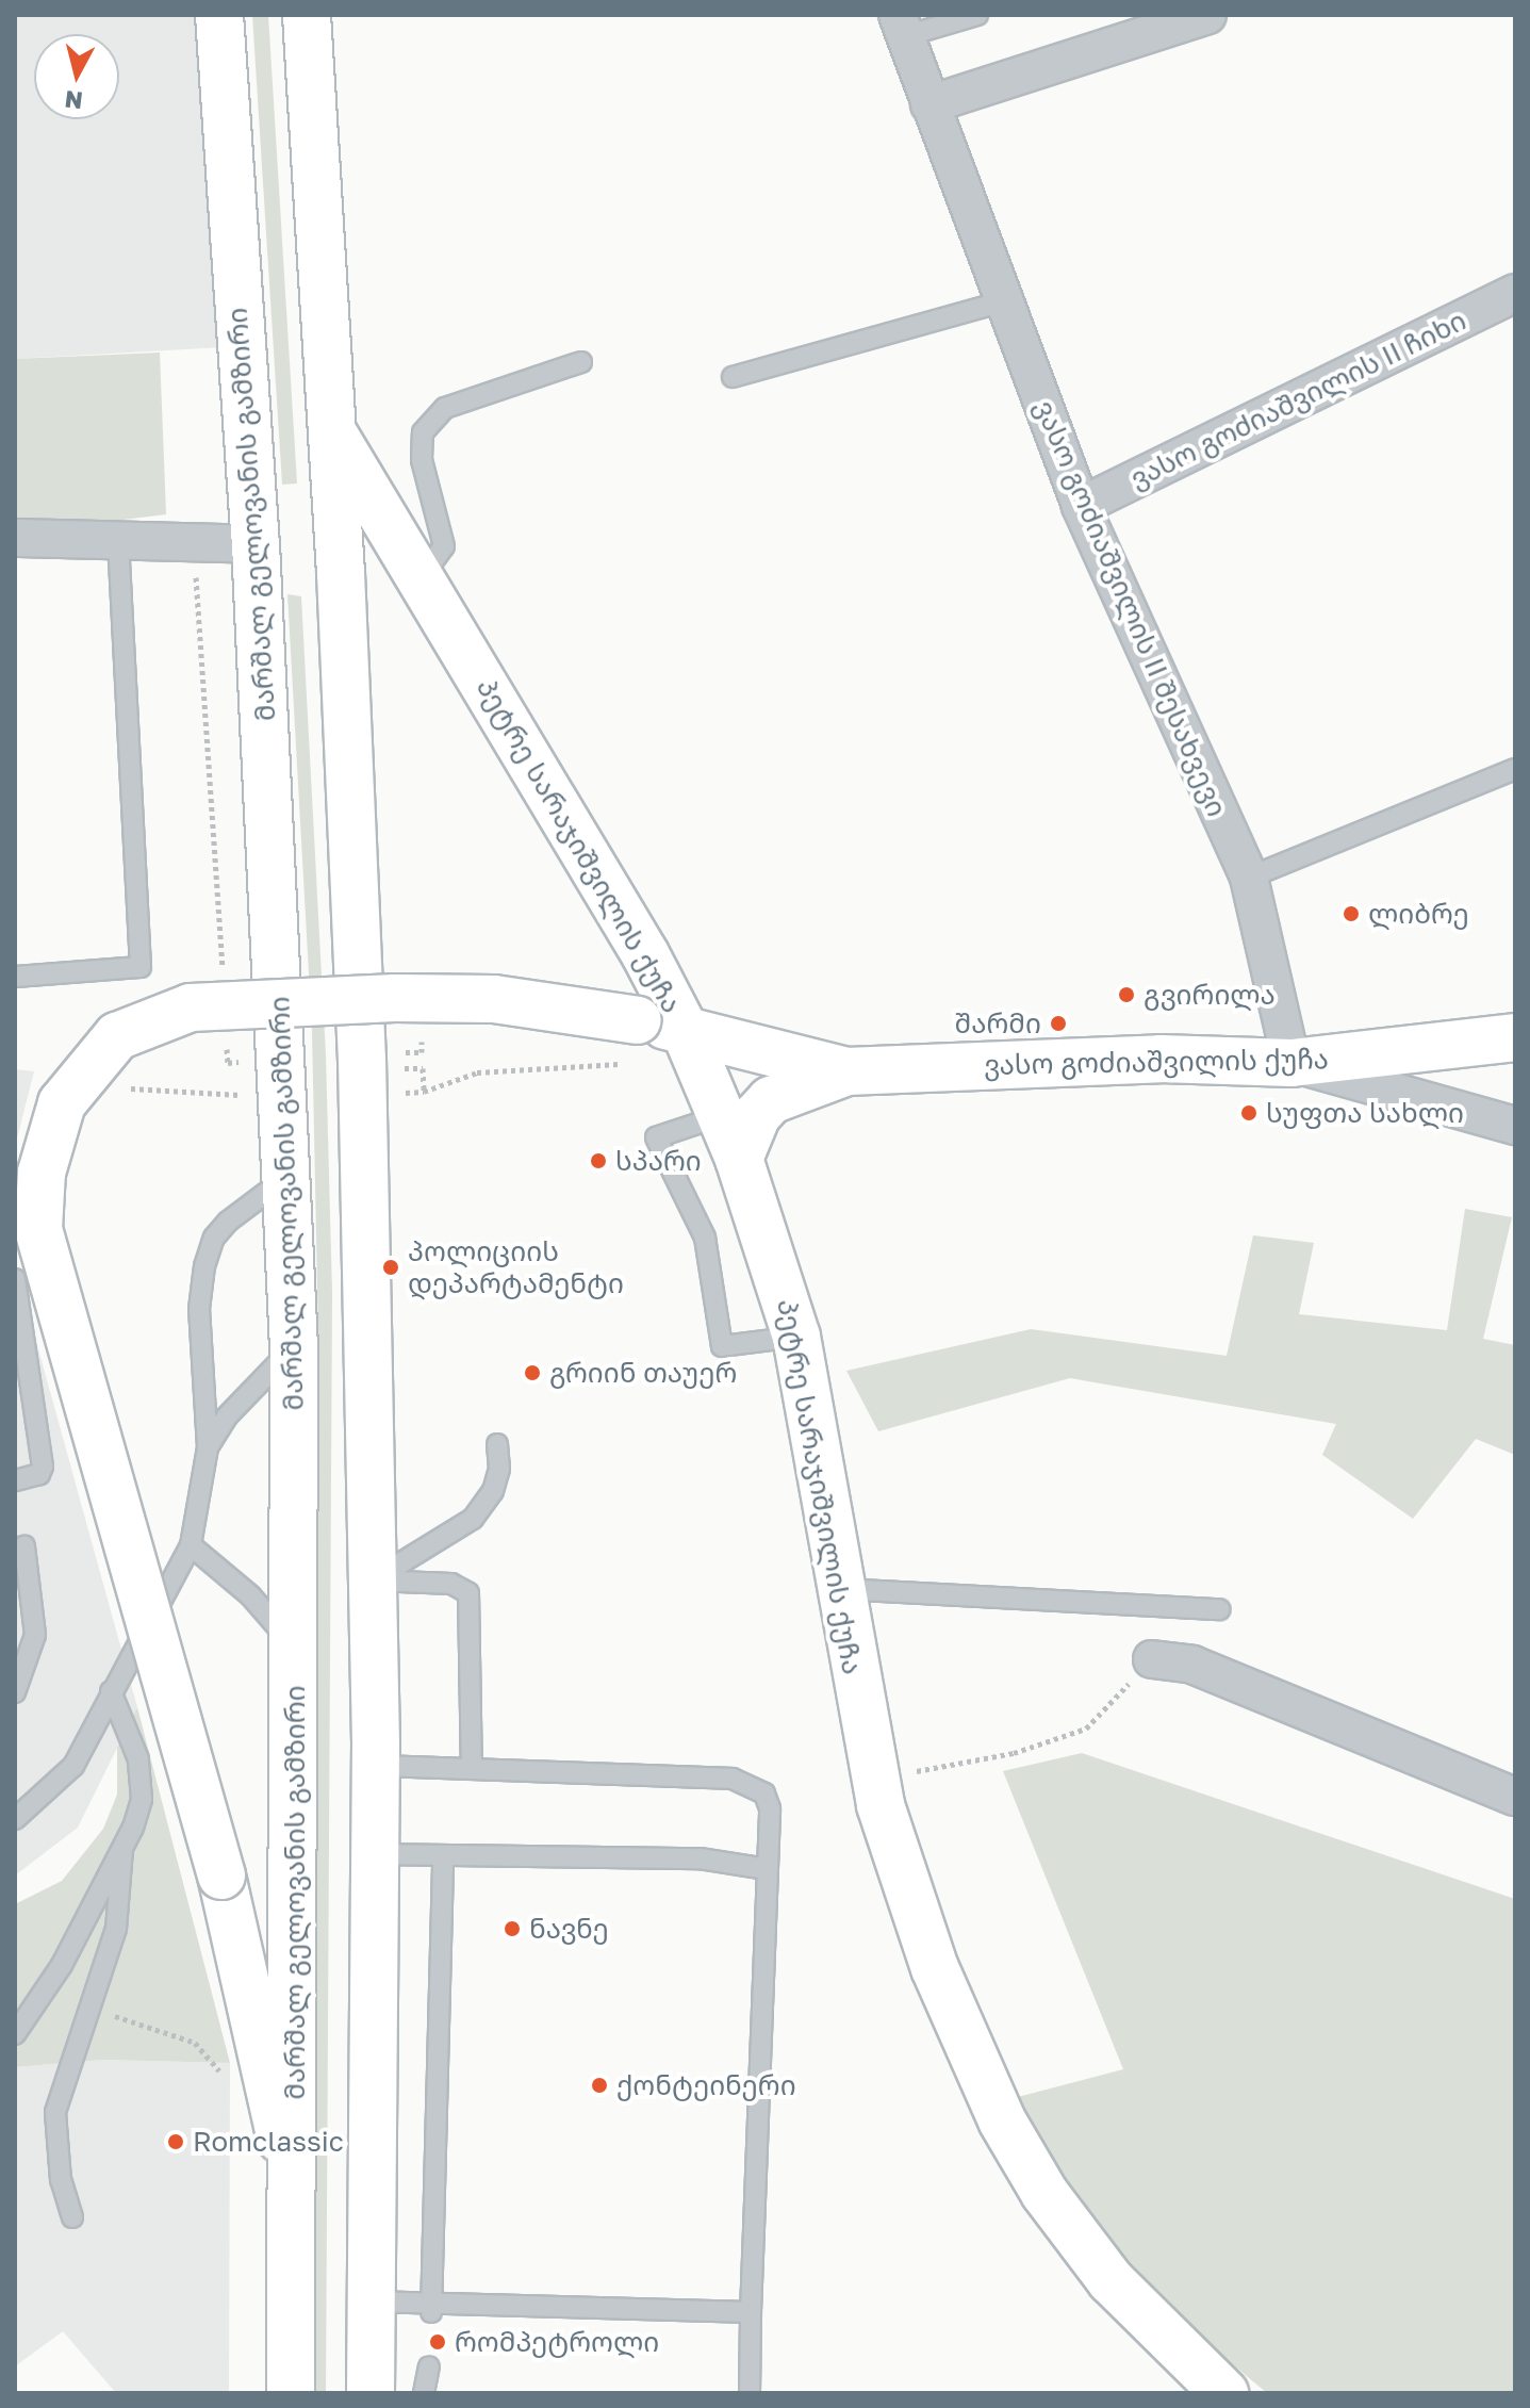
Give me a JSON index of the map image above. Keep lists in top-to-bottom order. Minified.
{"streets":{"main road":["მარშალ გელოვანის გამზირი","პეტრე სარაჯიშვილის ქუჩა","ვასო გოძიაშვილის ქუჩა"],"street":["ვასო გოძიაშვილის II ჩიხი","ვასო გოძიაშვილის II შესახვევი"]},"crossings":[["ვასო გოძიაშვილის II ჩიხი","ვასო გოძიაშვილის II შესახვევი"],["მარშალ გელოვანის გამზირი","ვასო გოძიაშვილის ქუჩა"],["ვასო გოძიაშვილის II შესახვევი","ვასო გოძიაშვილის ქუჩა"],["პეტრე სარაჯიშვილის ქუჩა","ვასო გოძიაშვილის ქუჩა"]],"places":["ლიბრე","გვირილა","შარმი","სუფთა სახლი","სპარი","პოლიციის დეპარტამენტი","გრიინ თაუერ","ნავნე","ქონტეინერი","Romclassic","რომპეტროლი"],"north":"bottom"}
